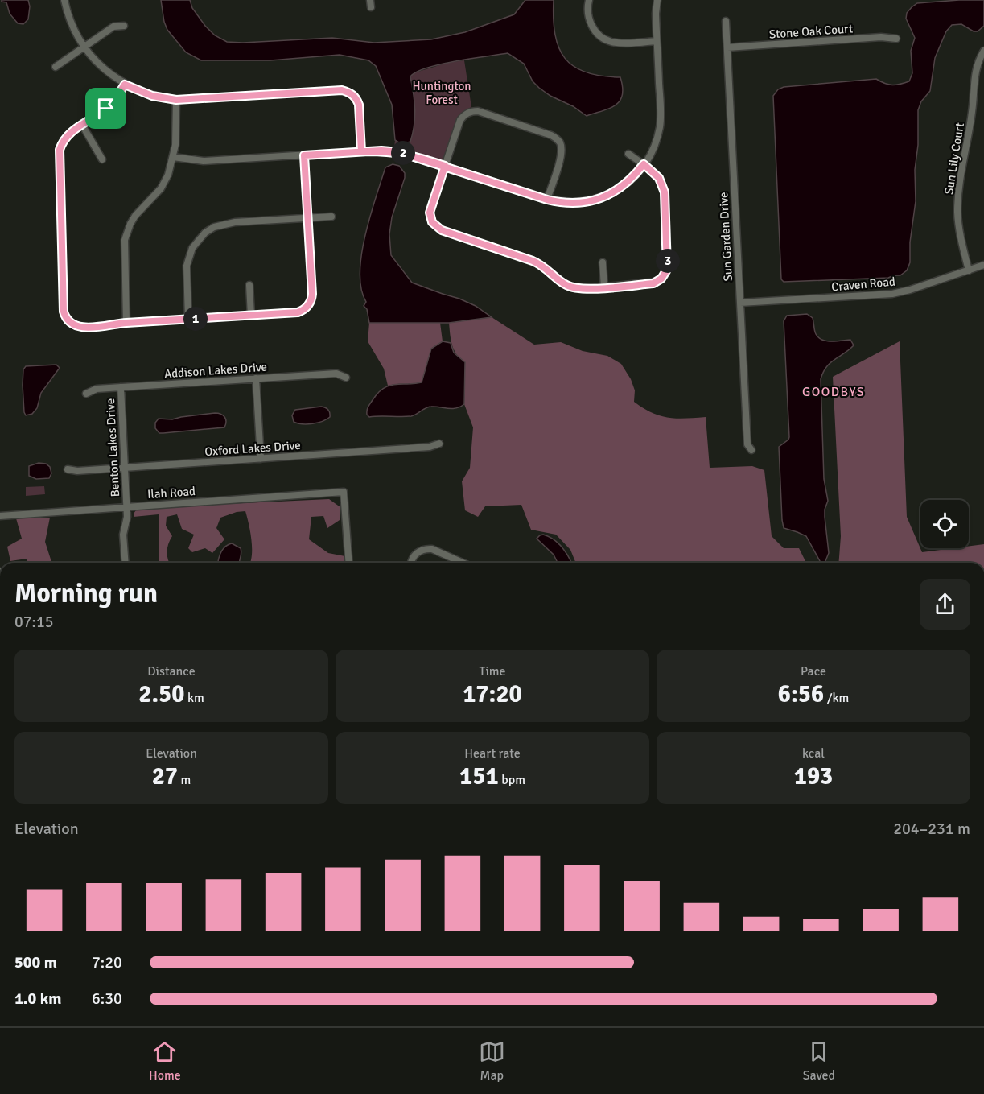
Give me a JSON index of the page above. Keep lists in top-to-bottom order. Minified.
{"streets":{"street":["Stone Oak Court","Sun Lily Court","Sun Garden Drive","Craven Road","Addison Lakes Drive","Benton Lakes Drive","Oxford Lakes Drive","Ilah Road"]},"crossings":[["Stone Oak Court","Sun Garden Drive"],["Sun Lily Court","Craven Road"],["Sun Garden Drive","Craven Road"],["Addison Lakes Drive","Benton Lakes Drive"],["Benton Lakes Drive","Oxford Lakes Drive"],["Benton Lakes Drive","Ilah Road"]],"districts":["GOODBYS"],"parks":["Huntington Forest"],"page":{"pins":["2","3","1"],"heading":["Morning run","07:15"],"stats":[["Distance","2.50 km"],["Time","17:20"],["Pace","6:56 /km"],["Elevation","27 m"],["Heart rate","151 bpm"],["kcal","193"]],"chart":["Elevation","204–231 m"],"list":[{"name":"500 m","note":"7:20"},{"name":"1.0 km","note":"6:30"}],"tabs":["Home","Map","Saved"]}}
